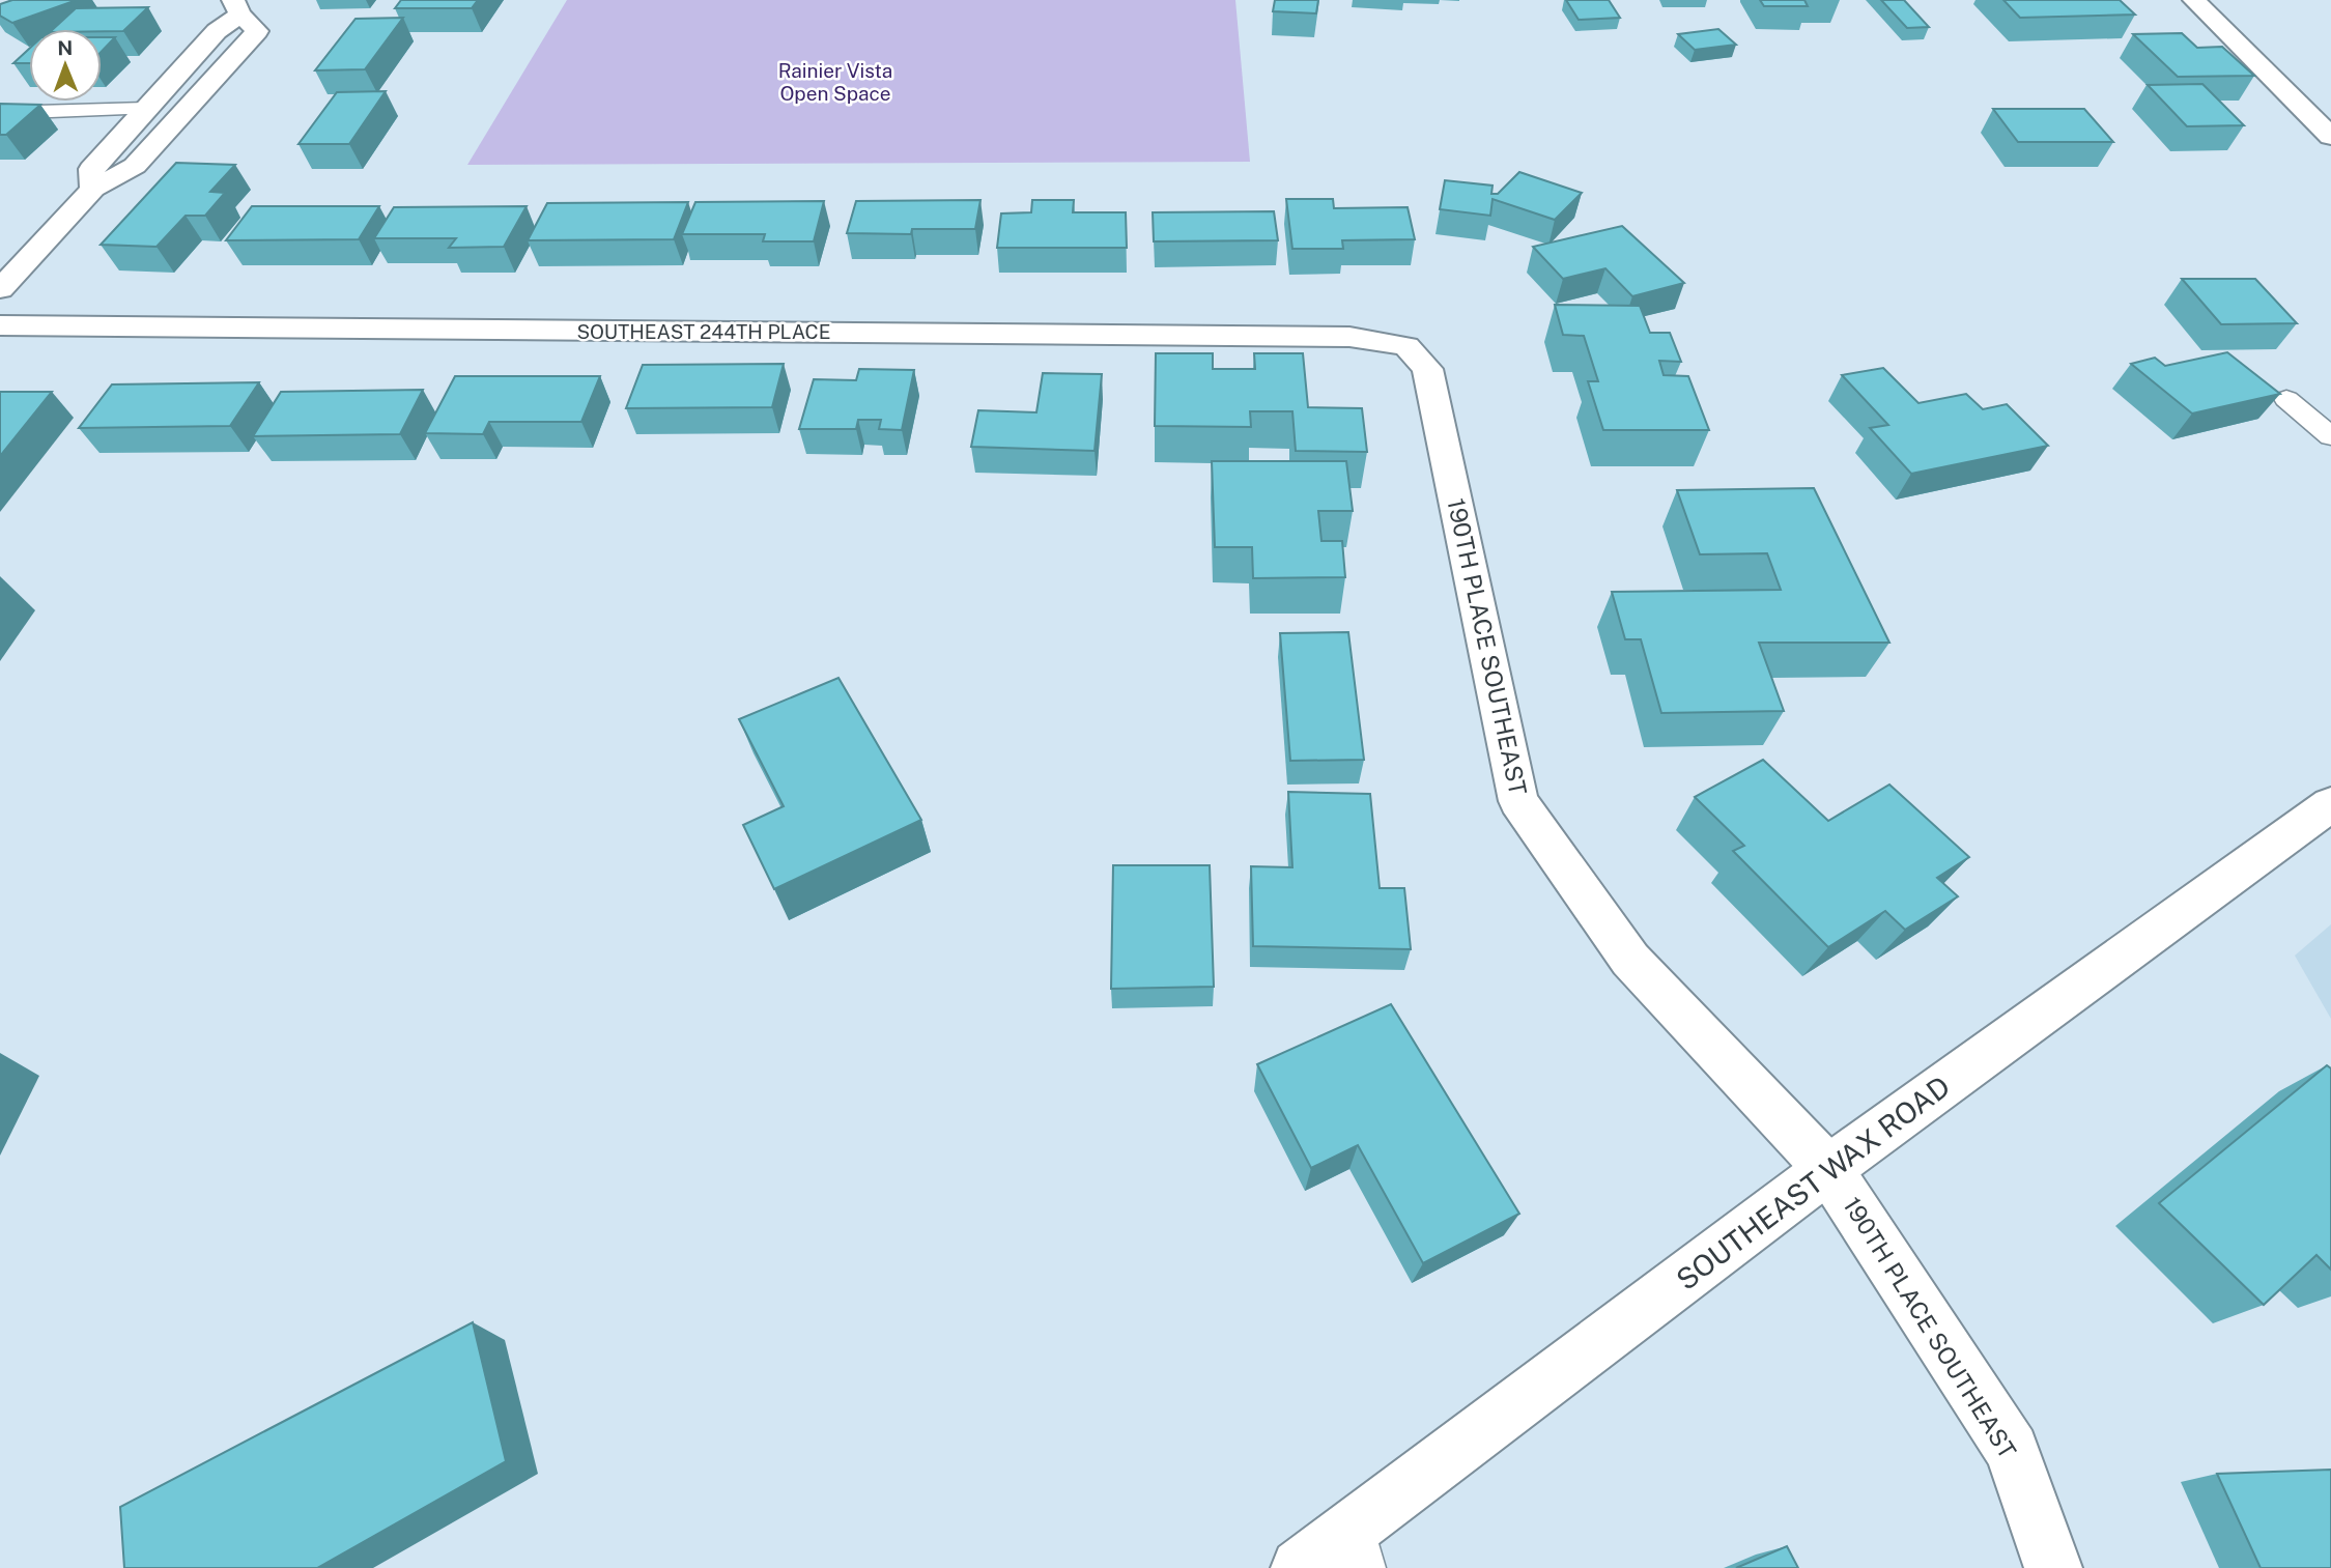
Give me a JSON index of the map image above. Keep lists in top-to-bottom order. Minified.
{"streets":{"street":["SOUTHEAST 244TH PLACE","190TH PLACE SOUTHEAST","SOUTHEAST WAX ROAD"]},"crossings":[["SOUTHEAST 244TH PLACE","190TH PLACE SOUTHEAST"],["190TH PLACE SOUTHEAST","SOUTHEAST WAX ROAD"]],"parks":["Rainier Vista Open Space"],"north":"top"}
